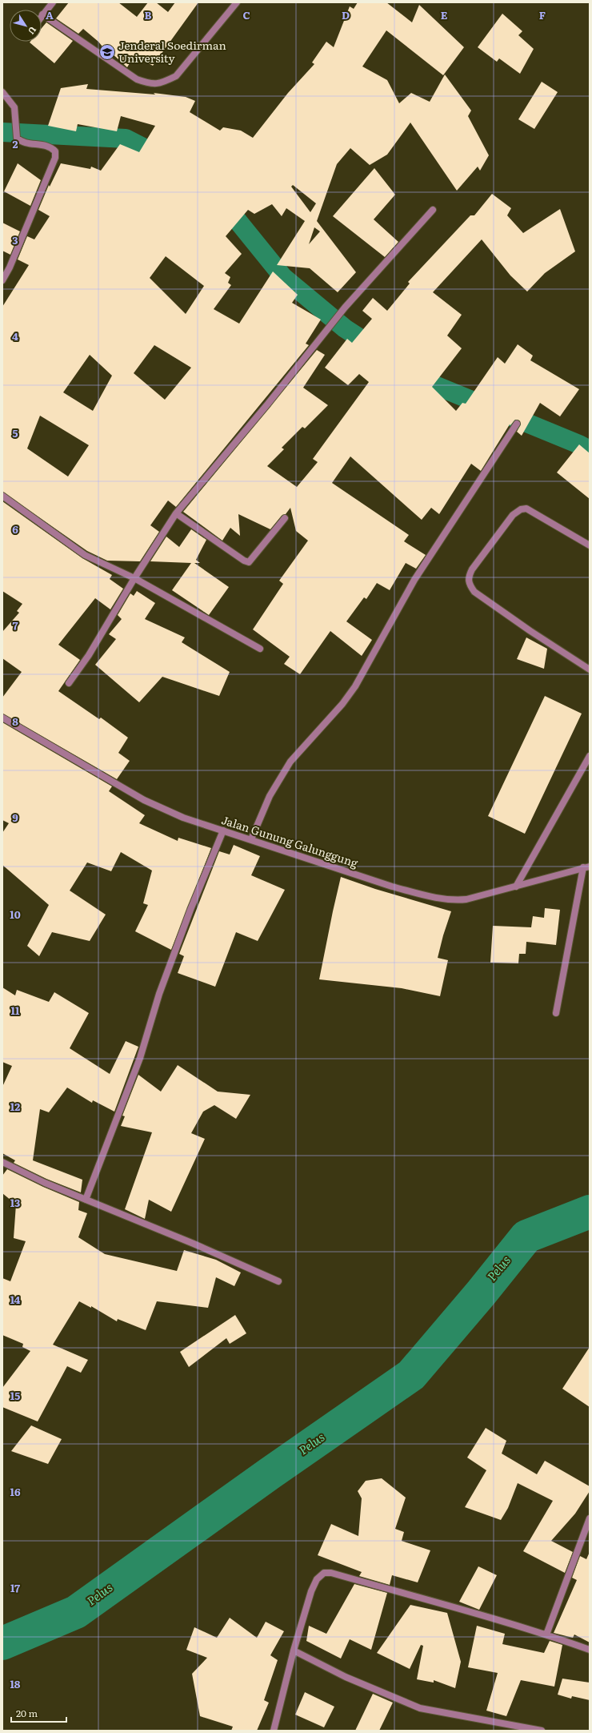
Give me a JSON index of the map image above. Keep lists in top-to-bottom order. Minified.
{"streets":{"street":["Jalan Gunung Galunggung"]},"water":["Pelus"],"places":{"school or university":["Jenderal Soedirman University"]},"scale_bar":"20 m","north":"bottom right","grid":{"columns":["A","B","C","D","E","F"],"rows":["2","3","4","5","6","7","8","9","10","11","12","13","14","15","16","17","18"]}}
